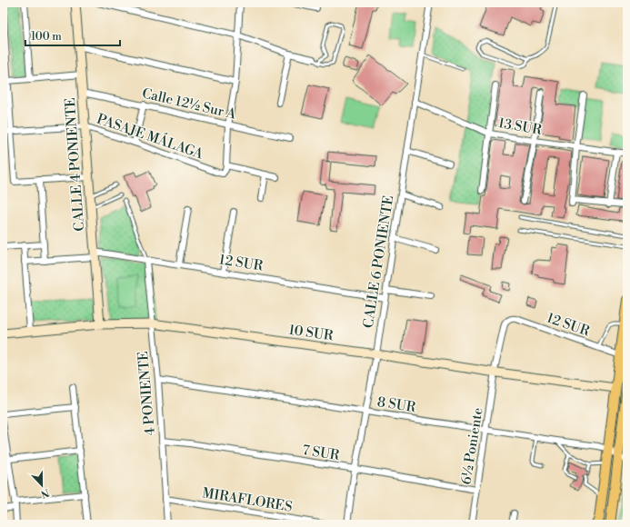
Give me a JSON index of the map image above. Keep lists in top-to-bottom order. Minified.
{"streets":{"street":["Calle 12½ Sur A","13 SUR","PASAJE MÁLAGA","CALLE 4 PONIENTE","CALLE 6 PONIENTE","12 SUR","10 SUR","4 PONIENTE","8 SUR","6½ Poniente","7 SUR","MIRAFLORES"]},"crossings":[["Calle 12½ Sur A","CALLE 4 PONIENTE"],["13 SUR","CALLE 6 PONIENTE"],["PASAJE MÁLAGA","CALLE 4 PONIENTE"],["CALLE 4 PONIENTE","12 SUR"],["CALLE 4 PONIENTE","10 SUR"],["CALLE 6 PONIENTE","12 SUR"],["CALLE 6 PONIENTE","10 SUR"],["CALLE 6 PONIENTE","8 SUR"],["CALLE 6 PONIENTE","7 SUR"],["12 SUR","4 PONIENTE"],["12 SUR","6½ Poniente"],["10 SUR","4 PONIENTE"],["10 SUR","6½ Poniente"],["4 PONIENTE","8 SUR"],["4 PONIENTE","7 SUR"],["4 PONIENTE","MIRAFLORES"],["8 SUR","6½ Poniente"],["6½ Poniente","7 SUR"]],"scale_bar":"100 m","north":"bottom"}
